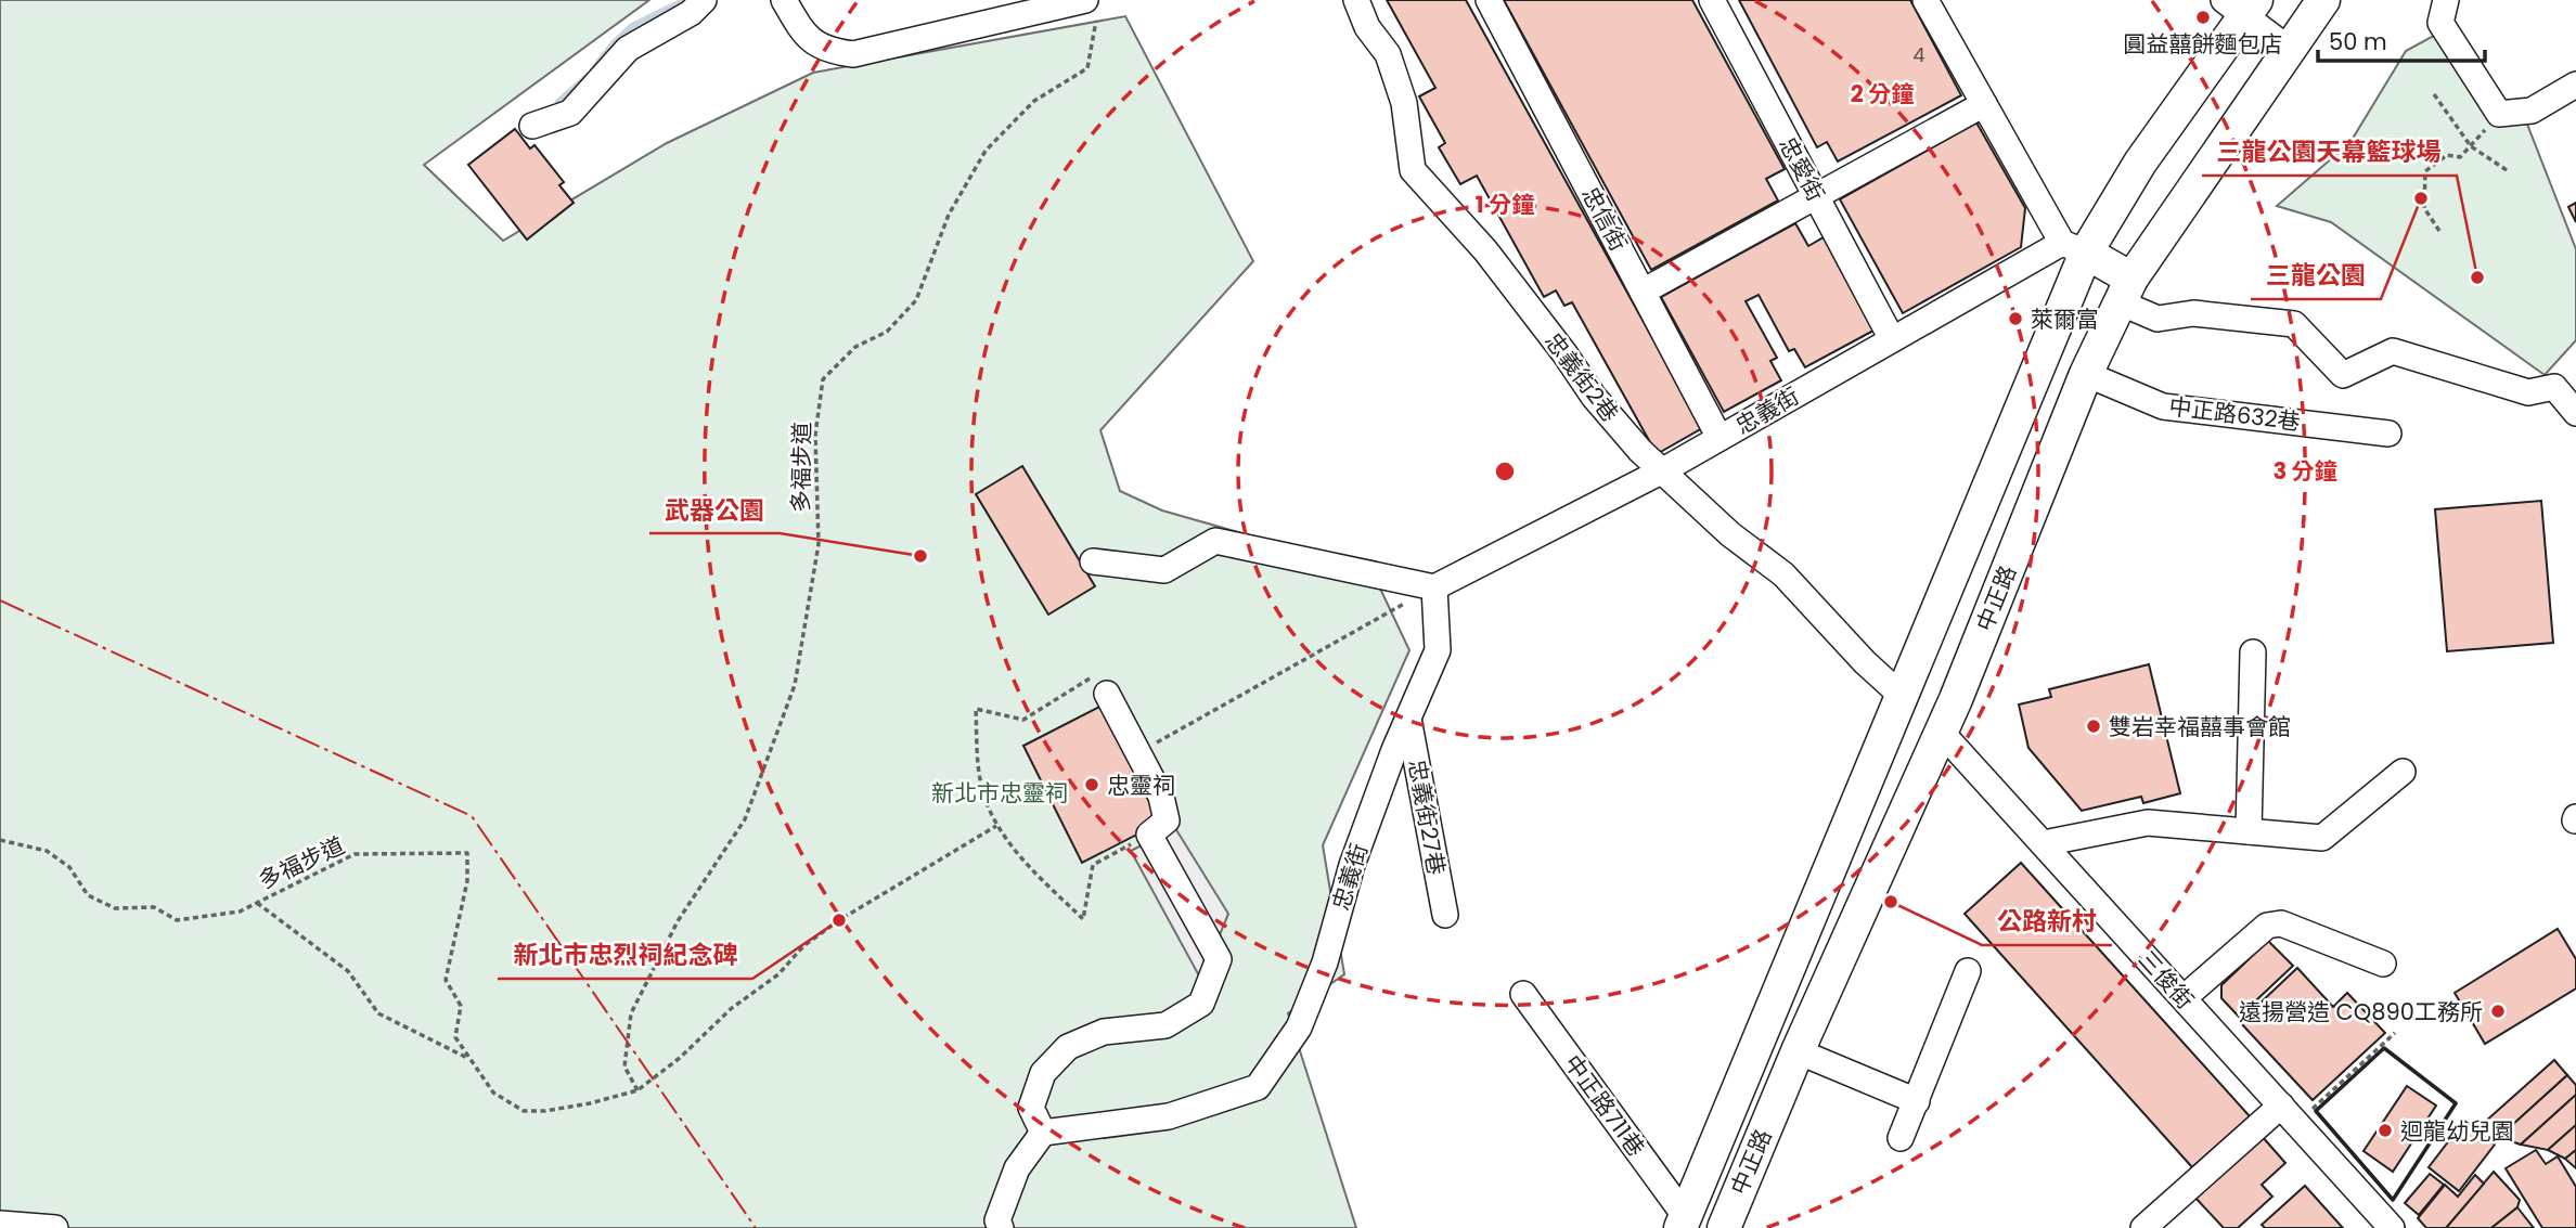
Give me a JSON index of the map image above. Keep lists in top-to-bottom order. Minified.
{"streets":{"main road":["中正路"],"street":["忠愛街","忠信街","忠義街2巷","忠義街","中正路632巷","忠義街27巷","三俊街","中正路711巷"],"path":["多福步道"]},"crossings":[["忠愛街","忠義街"],["忠信街","忠義街"],["忠義街2巷","忠義街"],["忠義街2巷","中正路"],["忠義街","中正路"],["忠義街","忠義街27巷"],["中正路632巷","中正路"],["中正路","三俊街"],["中正路","中正路711巷"]],"parks":["新北市忠靈祠"],"places":["圓益囍餅麵包店","三龍公園","三龍公園天幕籃球場","萊爾富","武器公園","雙岩幸福囍事會館","忠靈祠","公路新村","新北市忠烈祠紀念碑","遠揚營造 CQ890工務所","迴龍幼兒園"],"house_numbers":["4"],"scale_bar":"50 m","rings":["2 分鐘","1 分鐘","3 分鐘"]}
